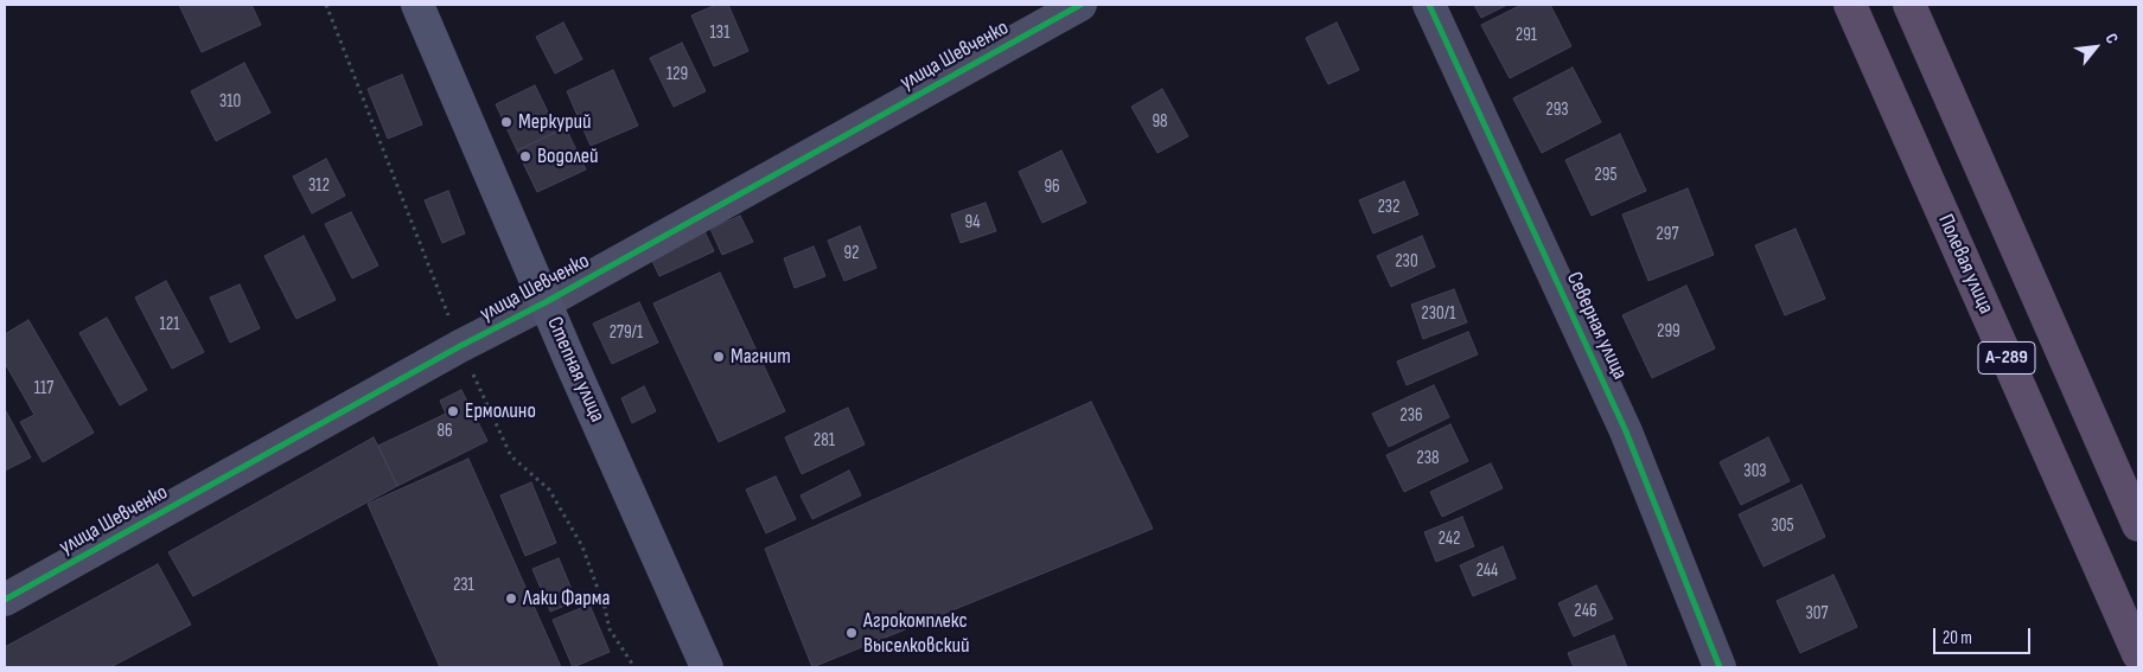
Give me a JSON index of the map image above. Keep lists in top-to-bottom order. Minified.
{"streets":{"highway":["Полевая улица","А-289"],"main road":["Степная улица"],"street":["улица Шевченко","Северная улица"]},"crossings":[["улица Шевченко","Степная улица"]],"places":["Меркурий","Водолей","Магнит","Ермолино","Лаки Фарма","Агрокомплекс Выселковский"],"house_numbers":["131","291","129","310","293","98","295","312","96","232","94","297","92","230","230/1","121","299","279/1","117","236","86","281","238","303","305","242","244","231","246","307"],"scale_bar":"20 m","north":"top right"}
